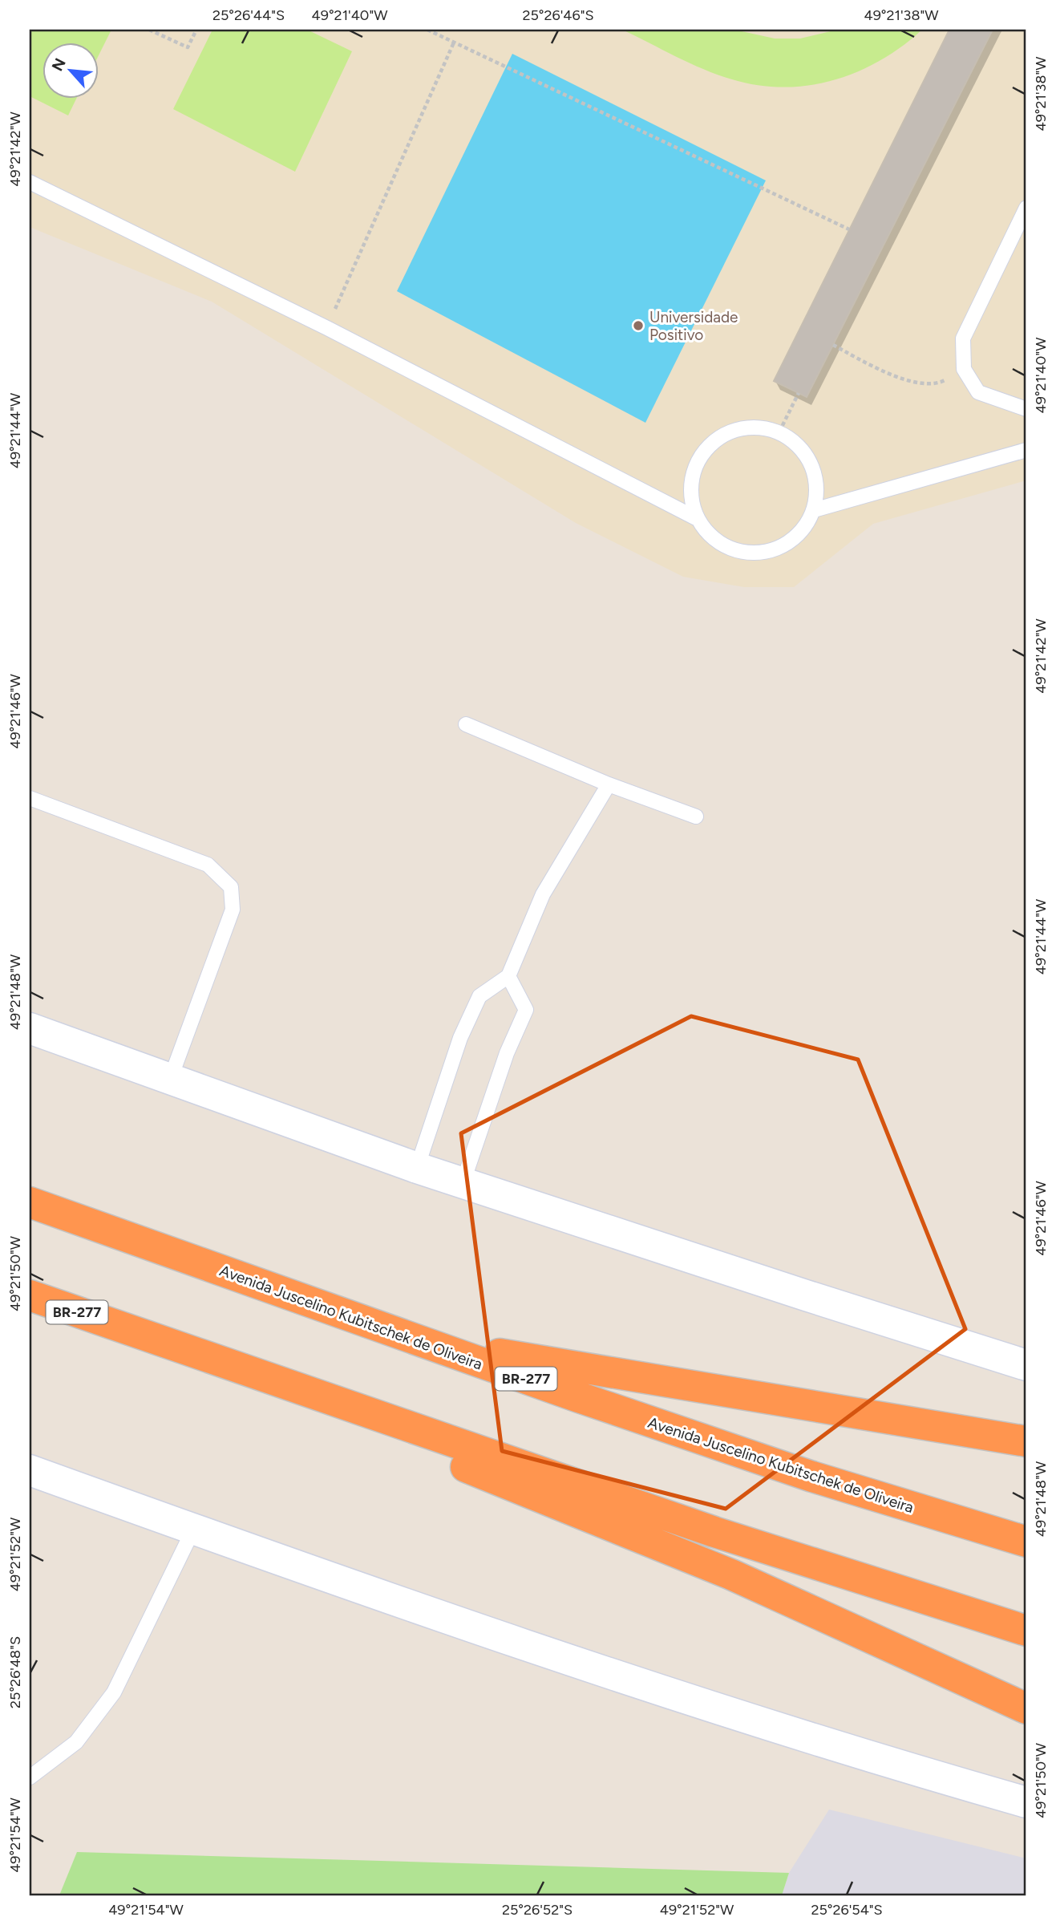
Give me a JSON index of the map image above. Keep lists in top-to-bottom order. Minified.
{"streets":{"highway":["BR-277","Avenida Juscelino Kubitschek de Oliveira"]},"places":["Universidade Positivo"],"north":"top left","coordinates":["25°26'44\"S","49°21'40\"W","25°26'46\"S","49°21'38\"W","49°21'42\"W","49°21'44\"W","49°21'46\"W","49°21'48\"W","49°21'50\"W","49°21'52\"W","25°26'48\"S","49°21'54\"W","25°26'52\"S","25°26'54\"S"]}
